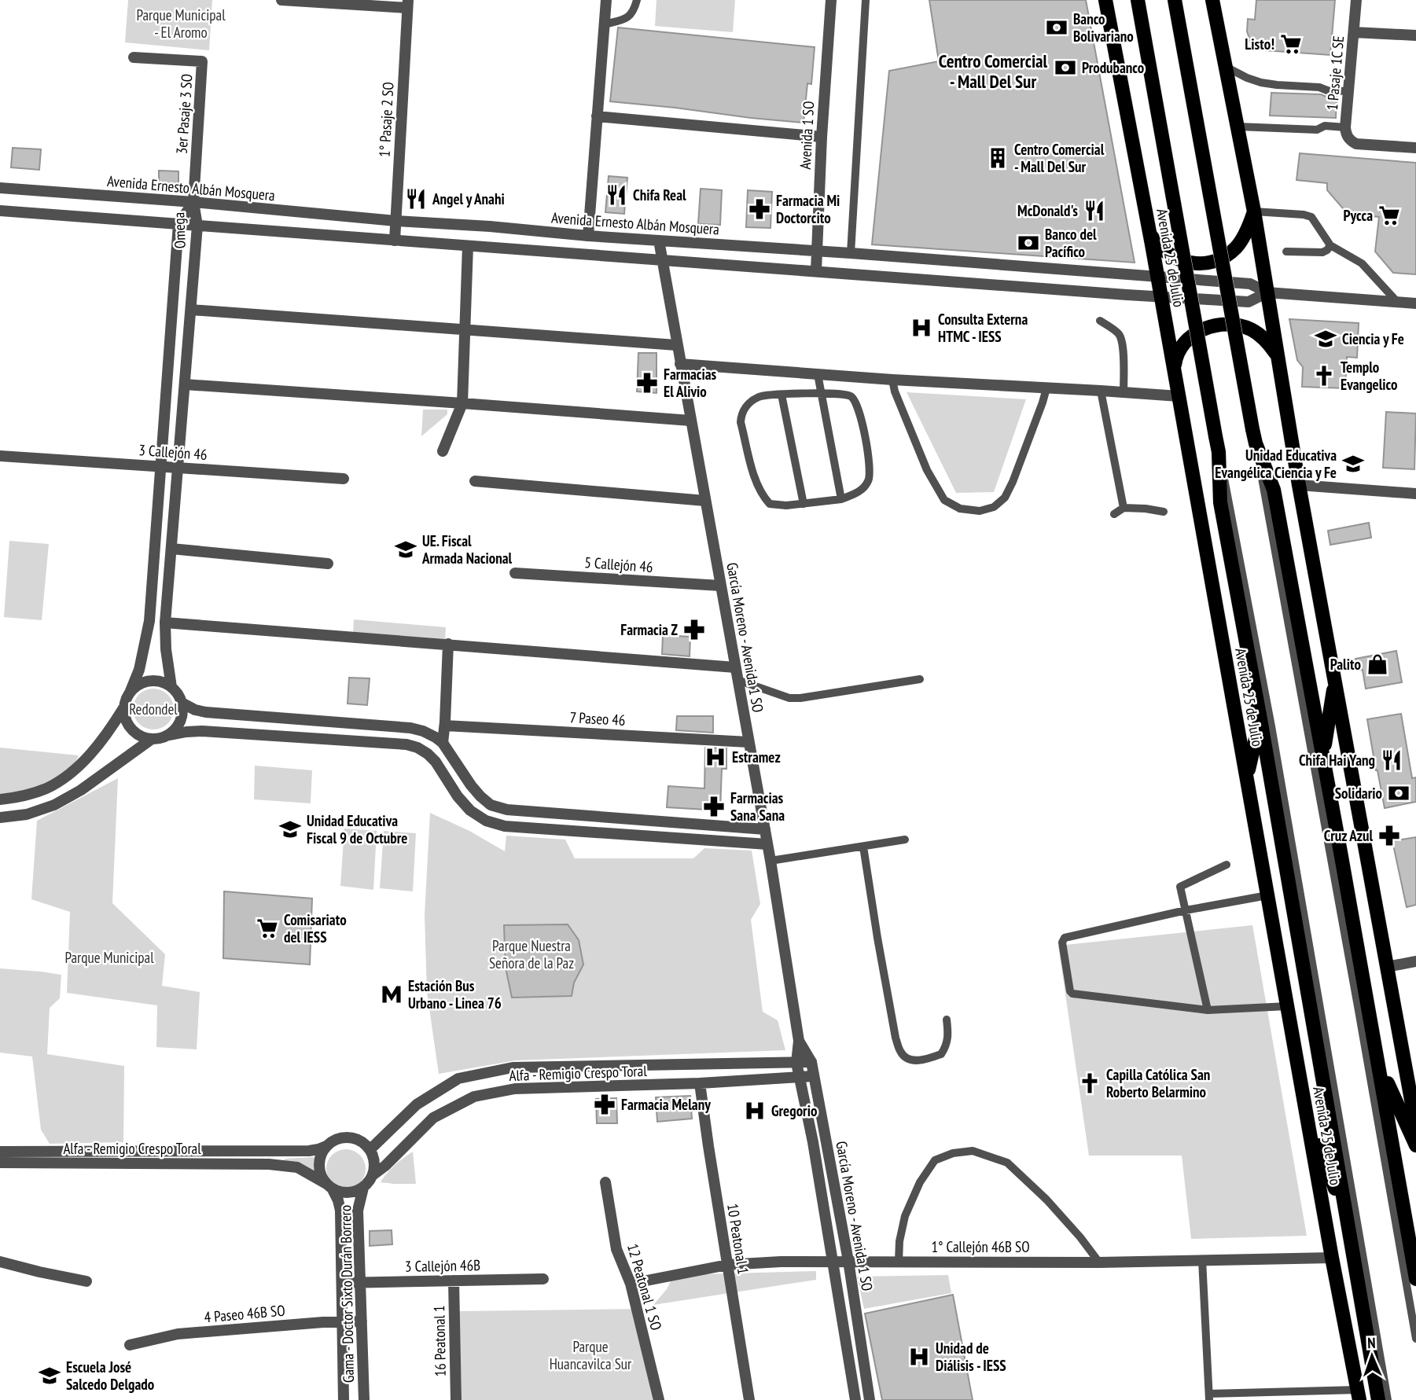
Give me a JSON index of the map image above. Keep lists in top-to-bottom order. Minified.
{"streets":{"main road":["Avenida 25 de Julio"],"street":["1 Pasaje 1C SE","3er Pasaje 3 SO","1° Pasaje 2 SO","Avenida 1 SO","Avenida Ernesto Albán Mosquera","Omega","3 Callejón 46","5 Callejón 46","García Moreno - Avenida 1 SO","7 Paseo 46","Alfa - Remigio Crespo Toral","10 Peatonal 1","1° Callejón 46B SO","3 Callejón 46B","12 Peatonal 1 SO","Gama - Doctor Sixto Durán Borrero","4 Paseo 46B SO","16 Peatonal 1"]},"crossings":[["3er Pasaje 3 SO","Avenida Ernesto Albán Mosquera"],["3er Pasaje 3 SO","Omega"],["1° Pasaje 2 SO","Avenida Ernesto Albán Mosquera"],["Avenida 1 SO","Avenida Ernesto Albán Mosquera"],["Avenida Ernesto Albán Mosquera","Omega"],["Avenida Ernesto Albán Mosquera","Avenida 25 de Julio"],["Avenida Ernesto Albán Mosquera","García Moreno - Avenida 1 SO"],["Omega","3 Callejón 46"],["Avenida 25 de Julio","1° Callejón 46B SO"],["5 Callejón 46","García Moreno - Avenida 1 SO"],["García Moreno - Avenida 1 SO","7 Paseo 46"],["García Moreno - Avenida 1 SO","Alfa - Remigio Crespo Toral"],["García Moreno - Avenida 1 SO","1° Callejón 46B SO"],["Alfa - Remigio Crespo Toral","10 Peatonal 1"],["Alfa - Remigio Crespo Toral","Gama - Doctor Sixto Durán Borrero"],["10 Peatonal 1","1° Callejón 46B SO"],["1° Callejón 46B SO","12 Peatonal 1 SO"],["3 Callejón 46B","Gama - Doctor Sixto Durán Borrero"],["3 Callejón 46B","16 Peatonal 1"],["Gama - Doctor Sixto Durán Borrero","4 Paseo 46B SO"]],"districts":["Centro Comercial - Mall Del Sur"],"parks":["Parque Municipal - El Aromo","Redondel","Parque Nuestra Señora de la Paz","Parque Municipal","Parque Huancavilca Sur"],"places":{"bank":["Banco Bolivariano","Produbanco","Banco del Pacífico","Solidario"],"supermarket":["Listo!","Pycca","Comisariato del IESS"],"building":["Centro Comercial - Mall Del Sur"],"restaurant":["Chifa Real","Angel y Anahi","McDonald's","Chifa Hai Yang"],"pharmacy":["Farmacia Mi Doctorcito","Farmacias El Alivio","Farmacia Z","Farmacias Sana Sana","Cruz Azul","Farmacia Melany"],"hospital":["Consulta Externa HTMC - IESS","Estramez","Gregorio","Unidad de Diálisis - IESS"],"school or university":["Ciencia y Fe","Unidad Educativa Evangélica Ciencia y Fe","UE. Fiscal Armada Nacional","Unidad Educativa Fiscal 9 de Octubre","Escuela José Salcedo Delgado"],"church":["Templo Evangelico","Capilla Católica San Roberto Belarmino"],"shop":["Palito"],"metro station":["Estación Bus Urbano - Linea 76"]},"north":"top"}
